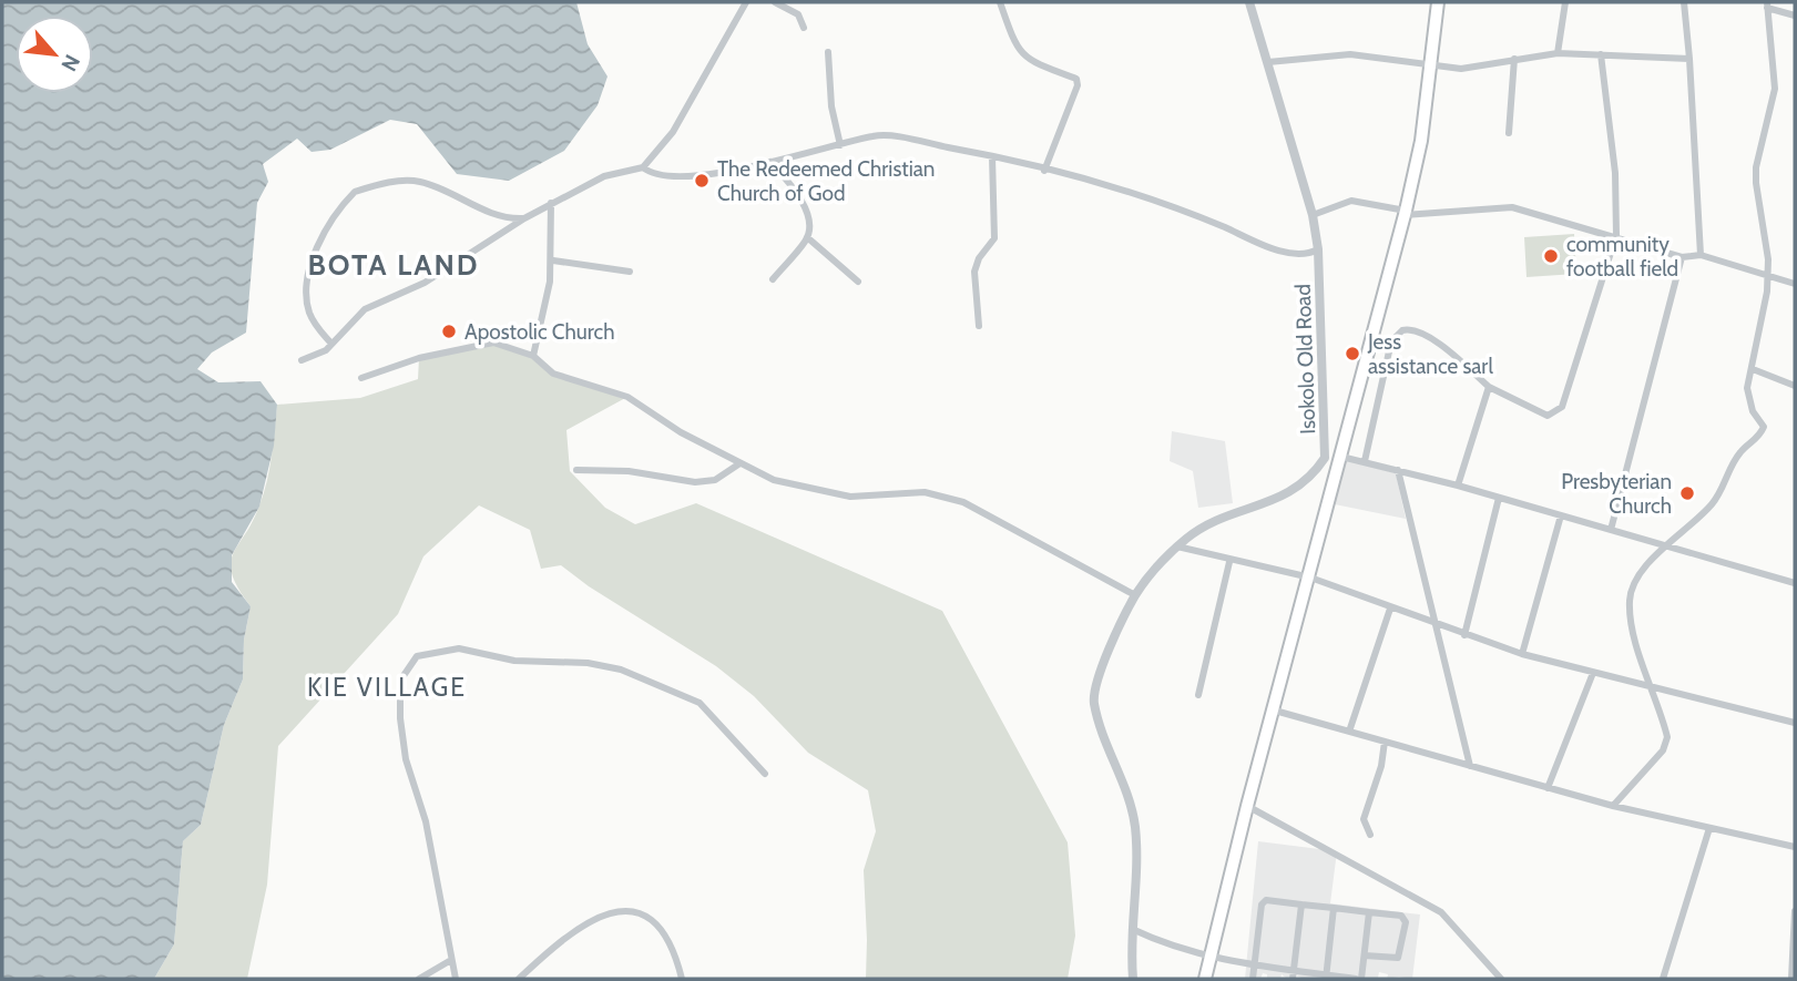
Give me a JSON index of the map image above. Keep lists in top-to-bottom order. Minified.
{"streets":{"street":["Isokolo Old Road"]},"districts":["BOTA LAND","KIE VILLAGE"],"places":["The Redeemed Christian Church of God","community football field","Apostolic Church","Jess assistance sarl","Presbyterian Church"],"north":"bottom right"}
